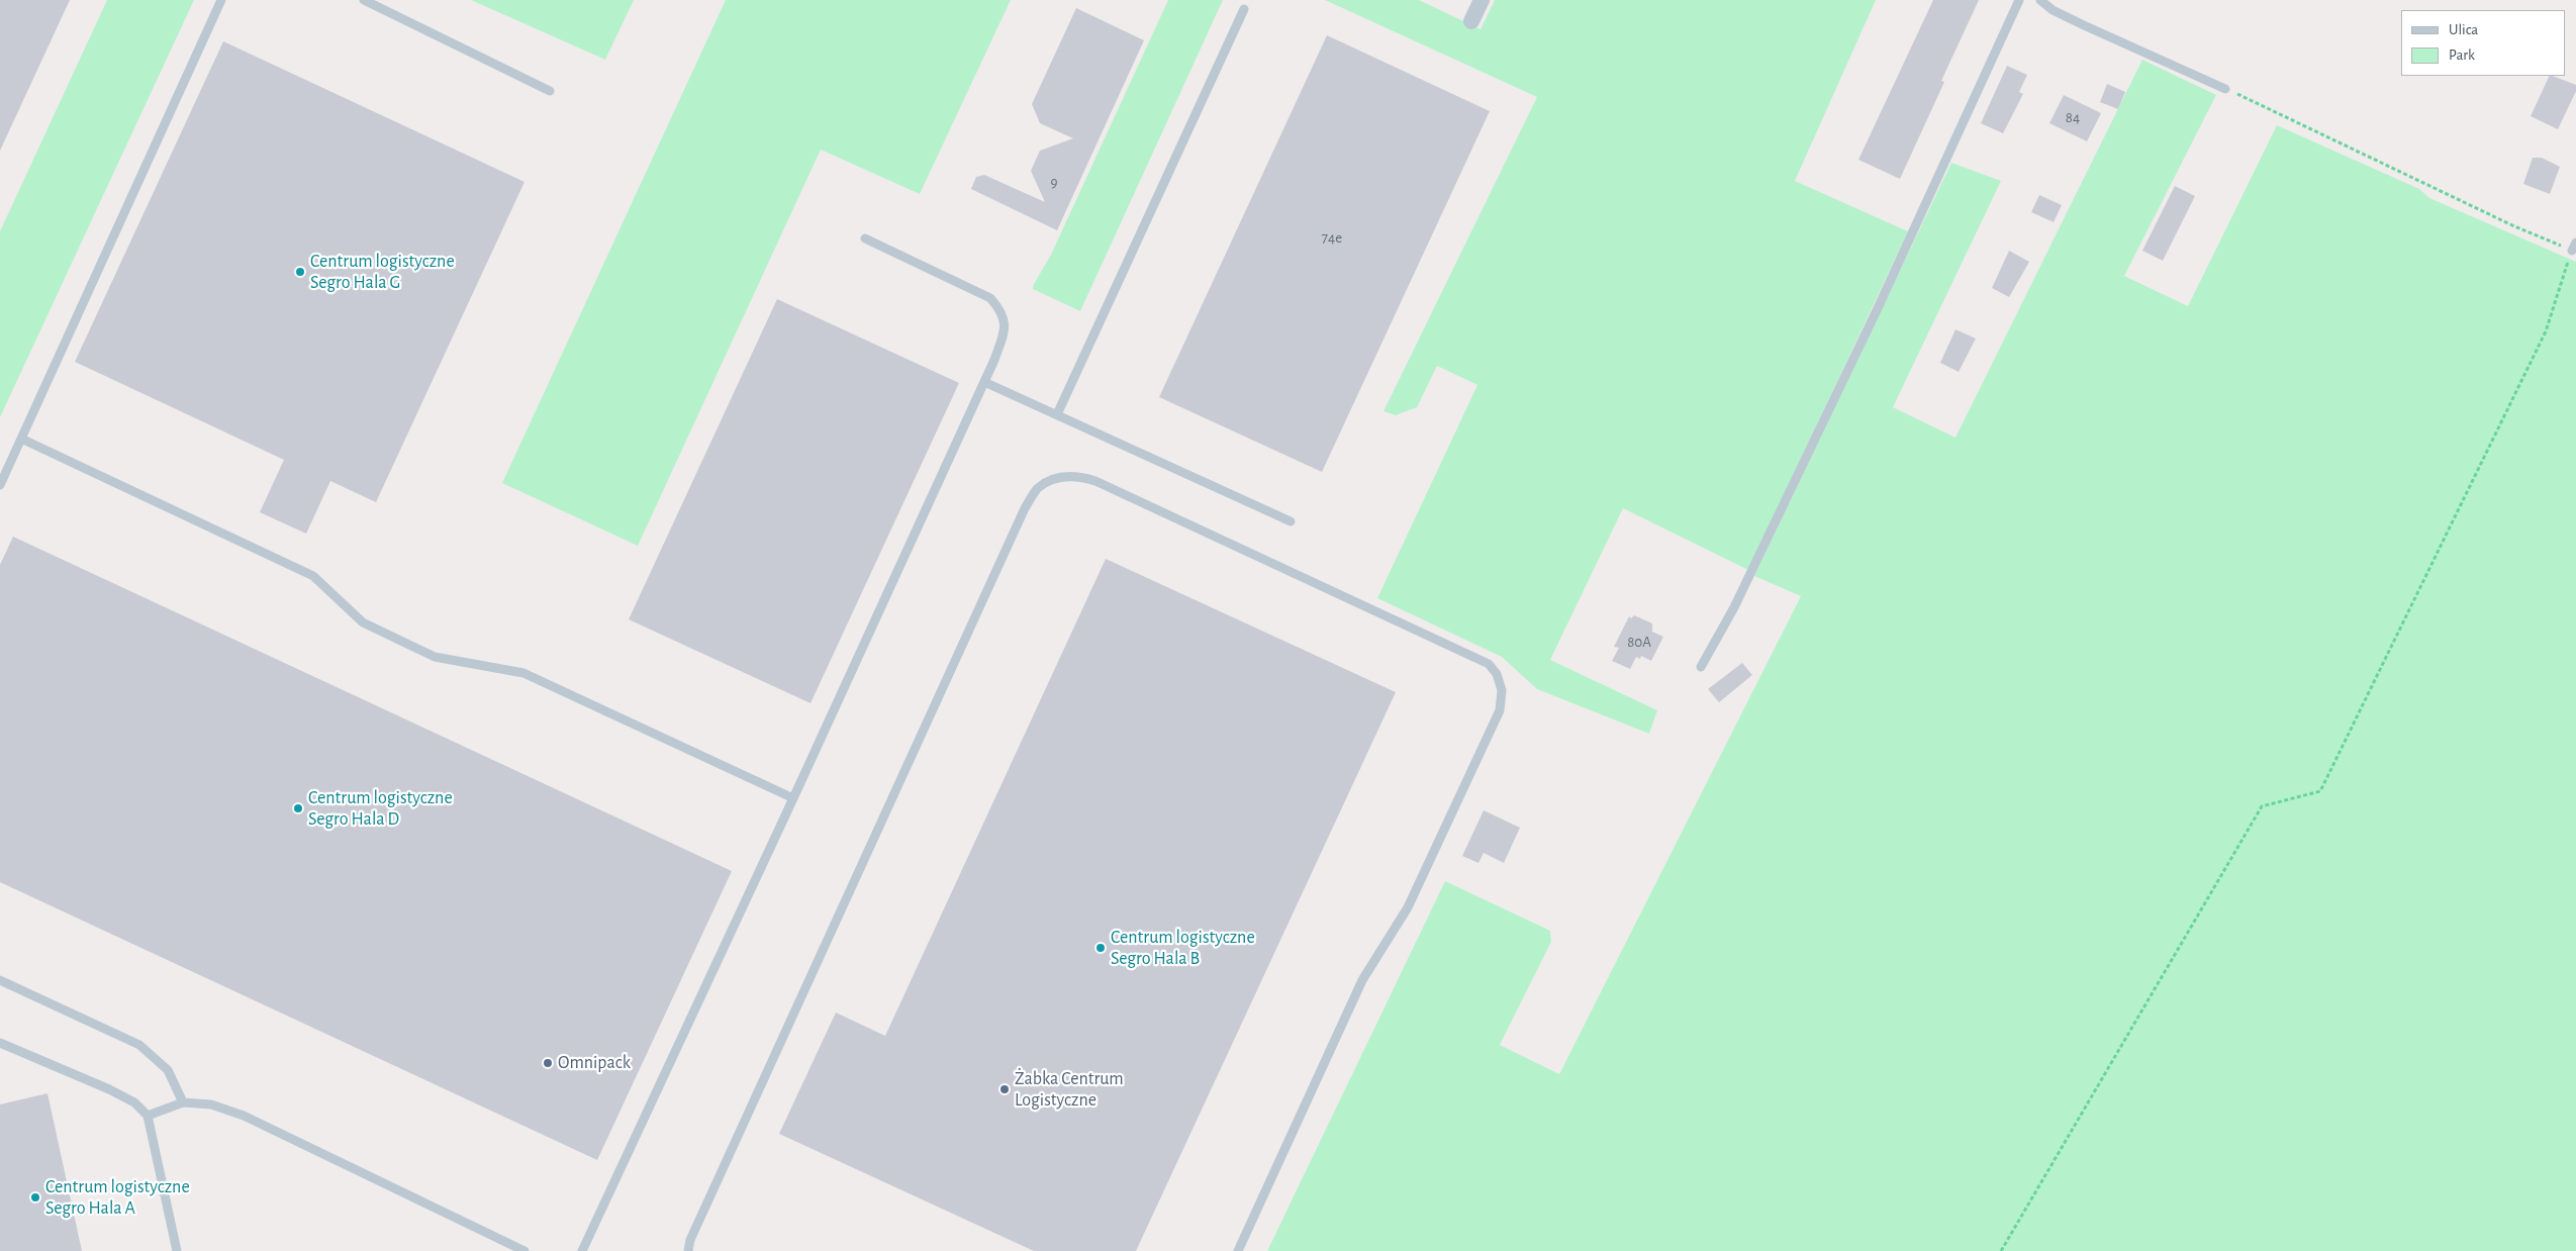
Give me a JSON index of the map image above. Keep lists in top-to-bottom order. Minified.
{"places":["Centrum logistyczne Segro Hala G","Centrum logistyczne Segro Hala D","Centrum logistyczne Segro Hala B","Omnipack","Żabka Centrum Logistyczne","Centrum logistyczne Segro Hala A"],"house_numbers":["84","9","74e","80A"],"legend":["Ulica","Park"]}
